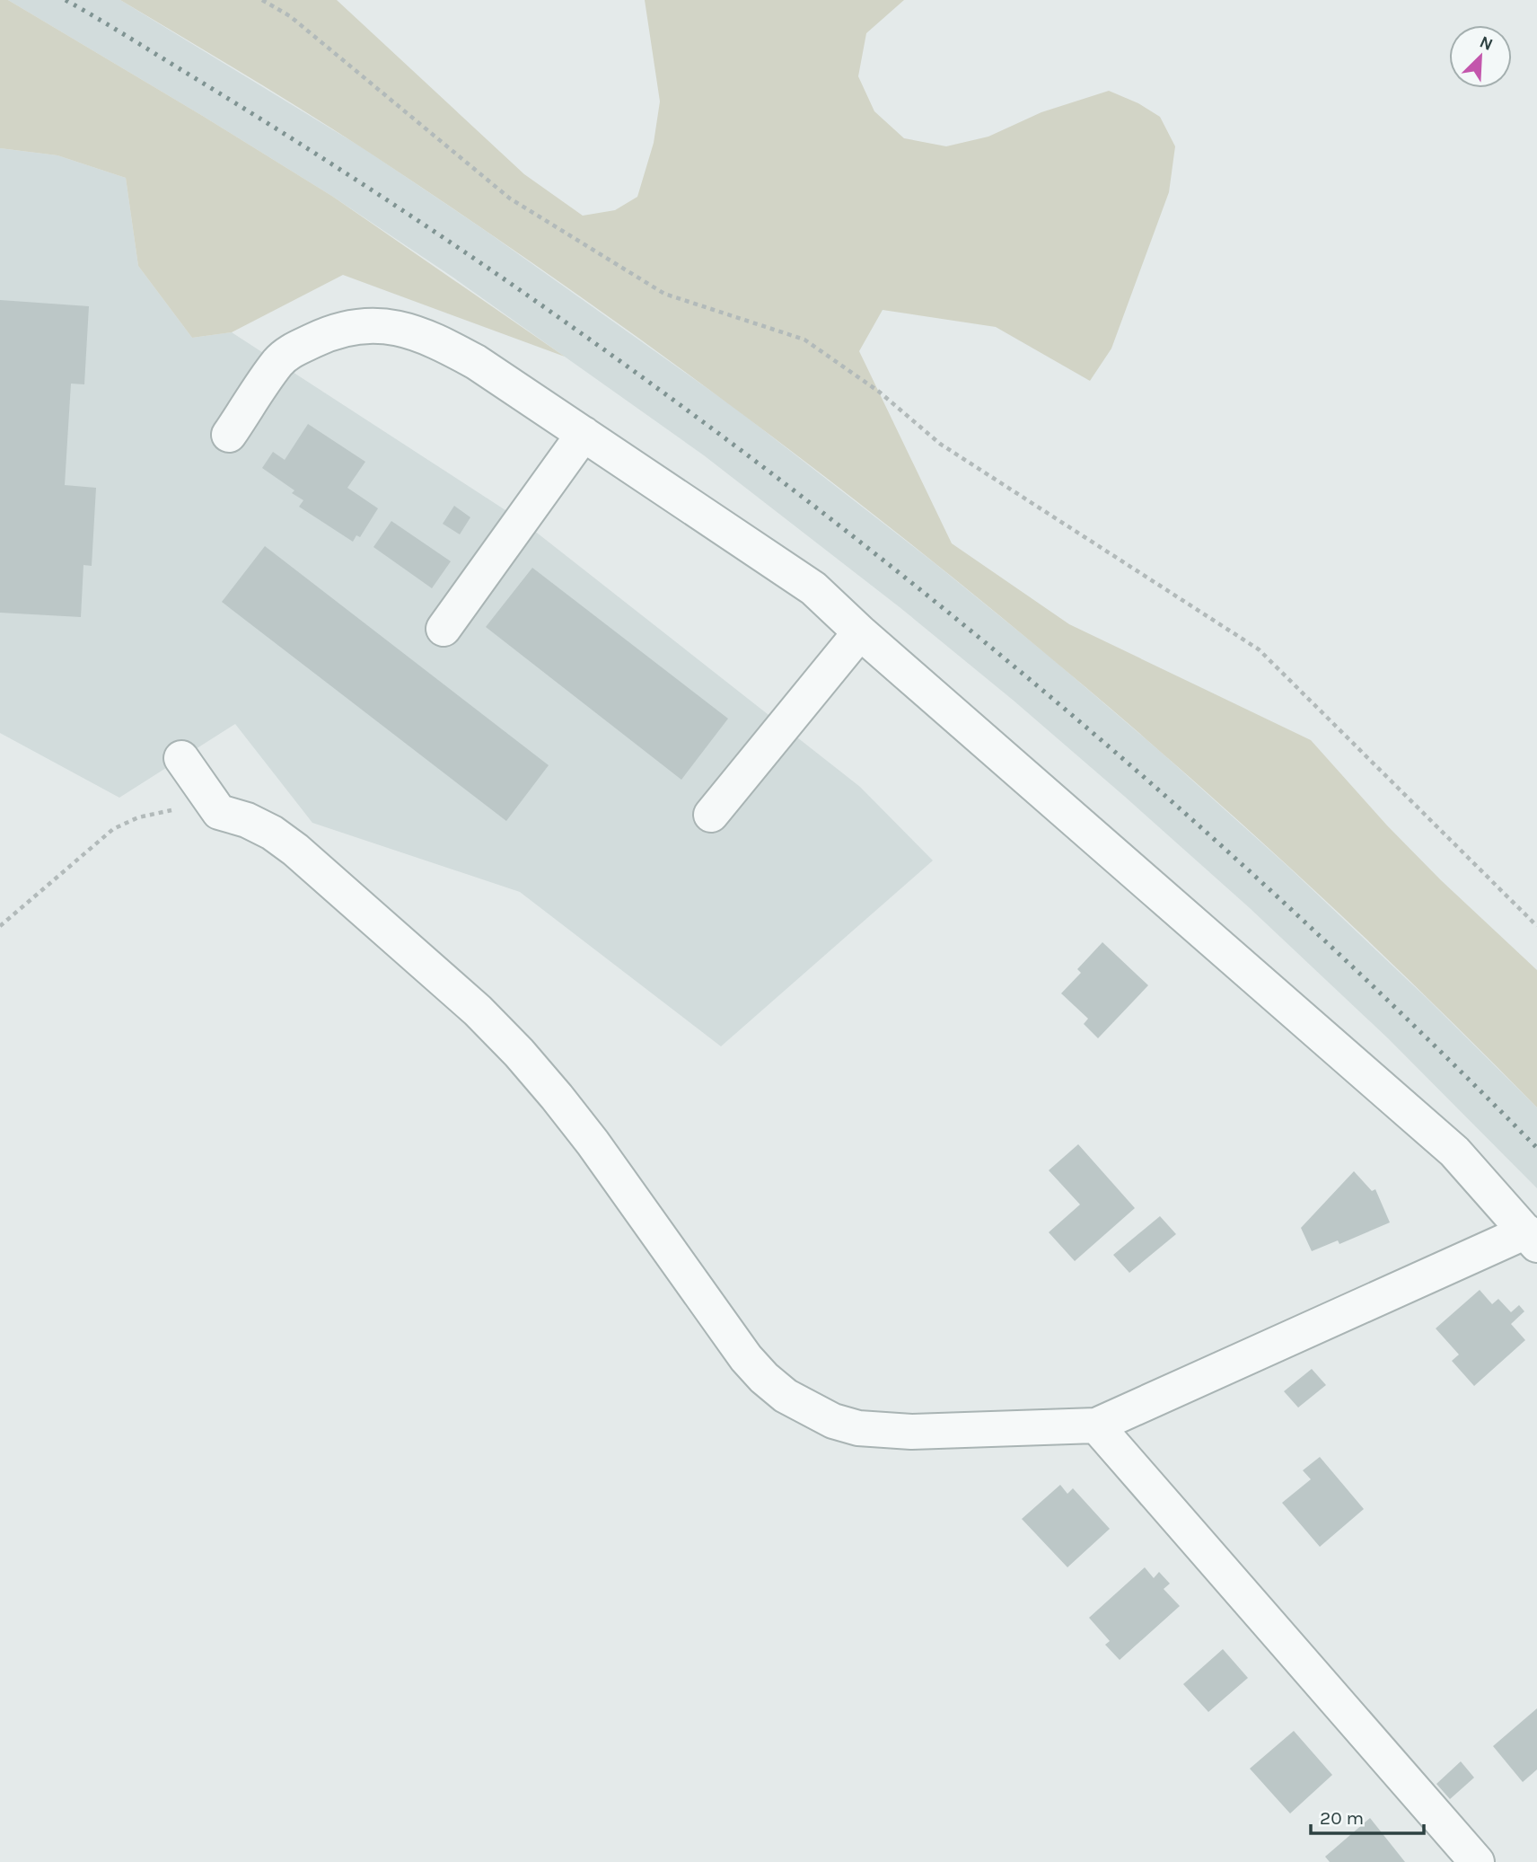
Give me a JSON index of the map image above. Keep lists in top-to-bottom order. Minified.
{"scale_bar":"20 m","north":"top right"}
